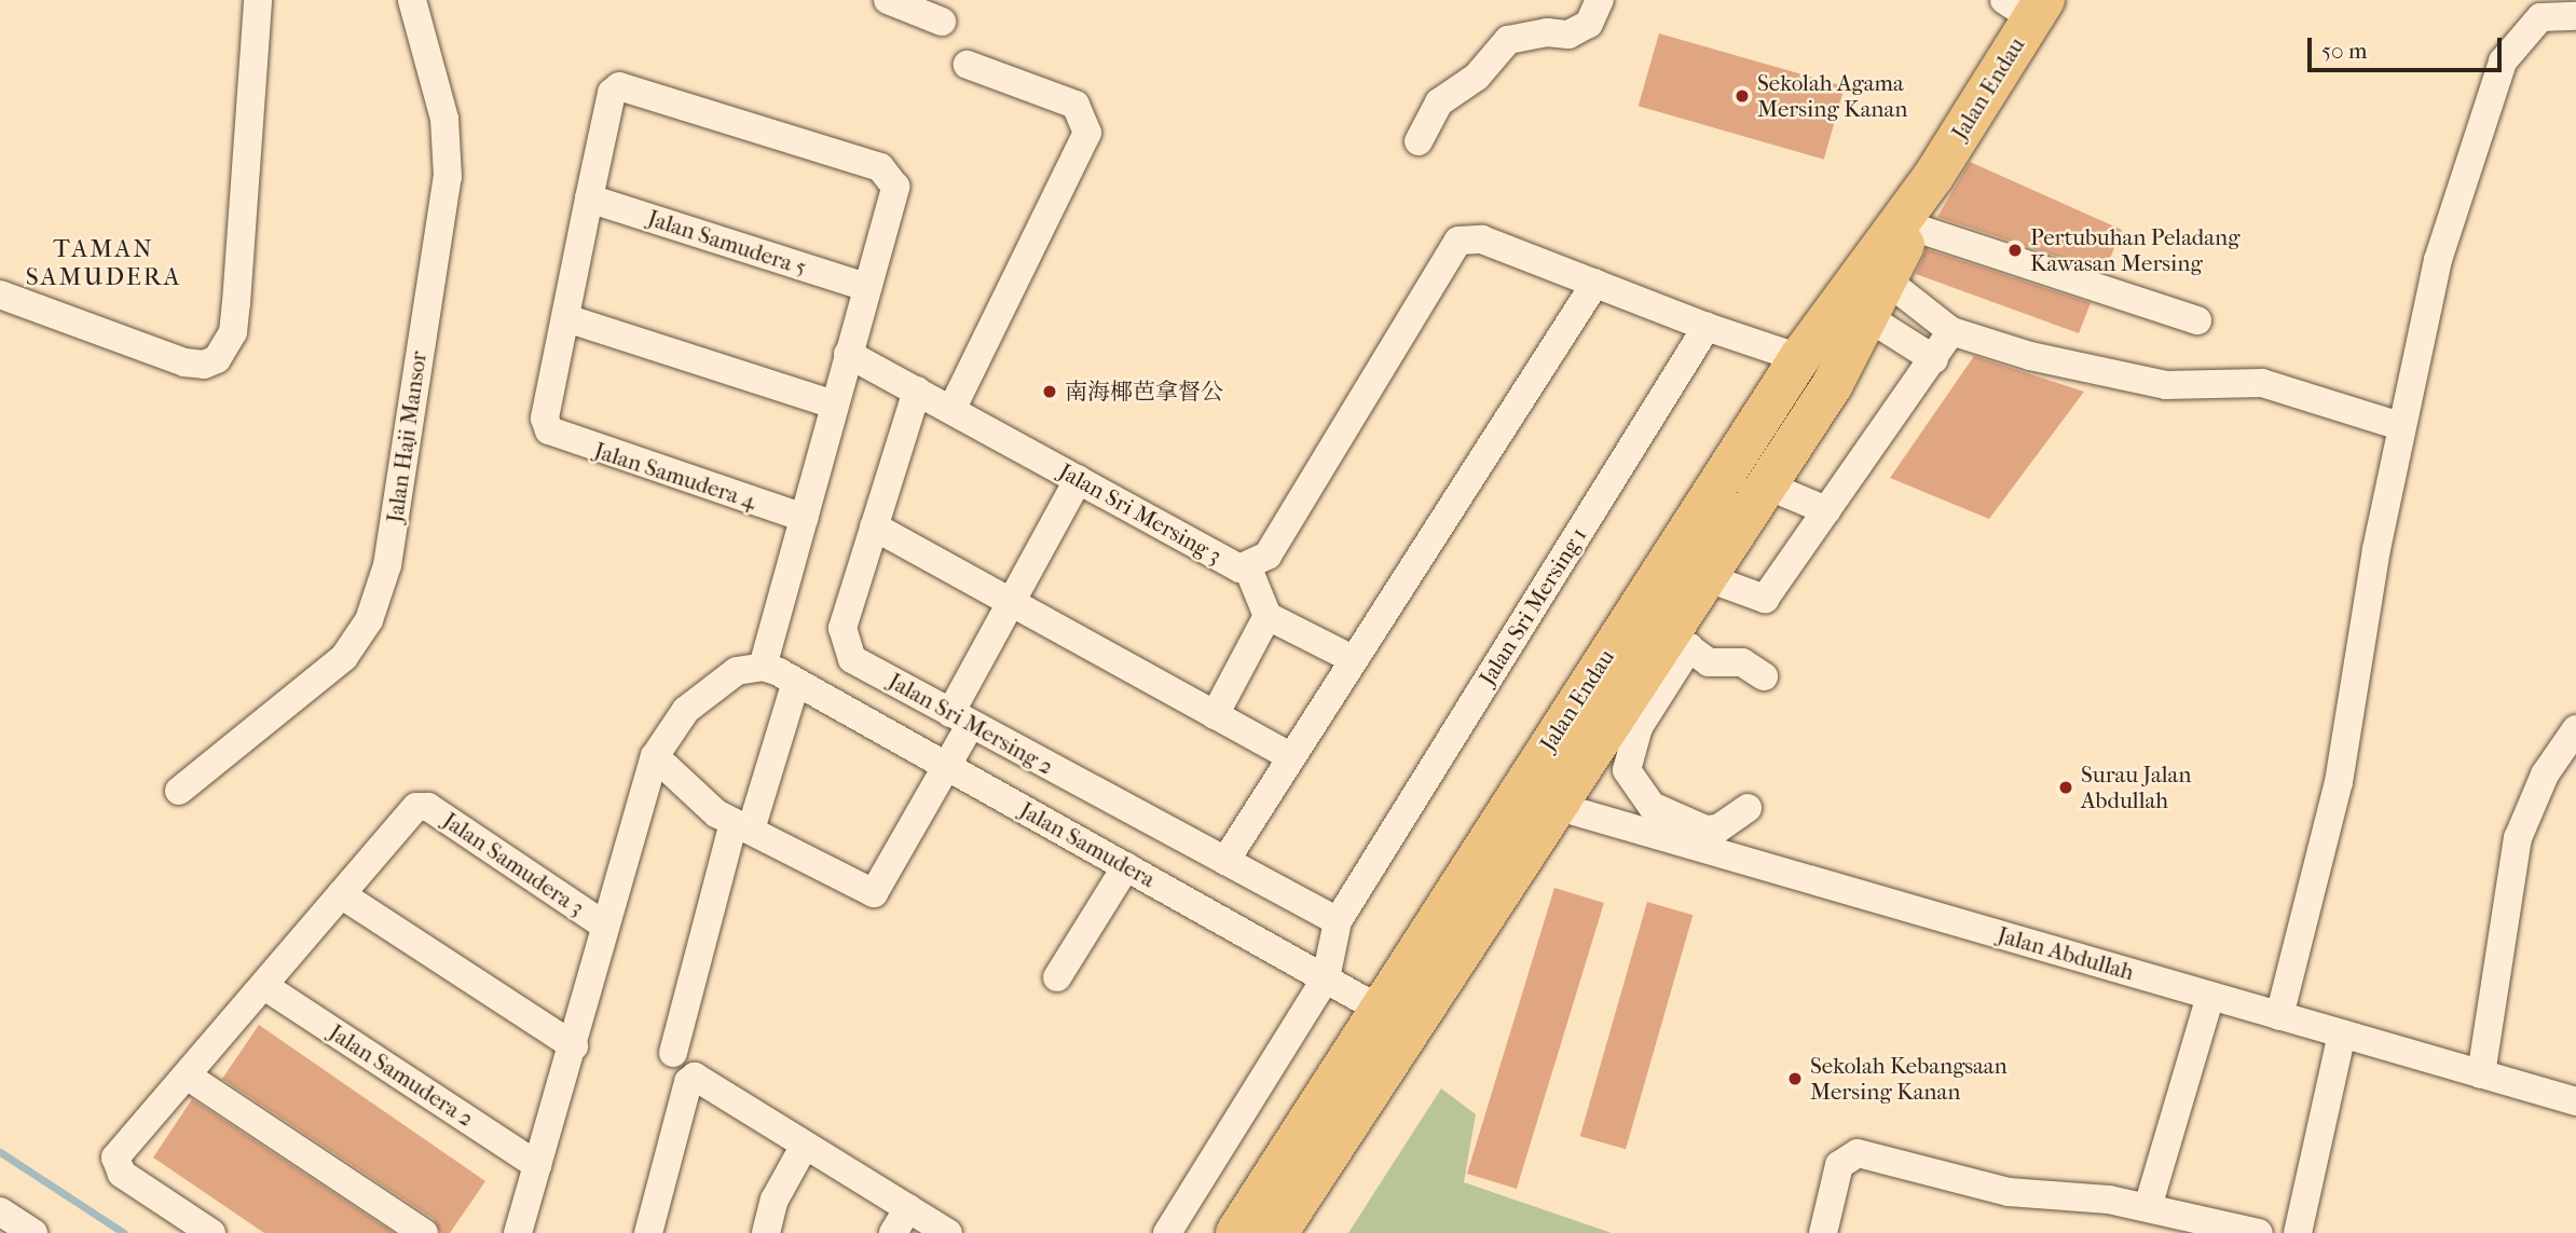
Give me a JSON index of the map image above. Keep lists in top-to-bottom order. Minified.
{"streets":{"highway":["Jalan Endau"],"street":["Jalan Samudera 5","Jalan Haji Mansor","Jalan Samudera 4","Jalan Sri Mersing 3","Jalan Sri Mersing 1","Jalan Sri Mersing 2","Jalan Samudera","Jalan Samudera 3","Jalan Abdullah","Jalan Samudera 2"]},"crossings":[["Jalan Endau","Jalan Samudera"],["Jalan Endau","Jalan Abdullah"],["Jalan Sri Mersing 3","Jalan Sri Mersing 2"],["Jalan Sri Mersing 1","Jalan Sri Mersing 2"],["Jalan Sri Mersing 1","Jalan Samudera"]],"districts":["TAMAN SAMUDERA"],"places":["Sekolah Agama Mersing Kanan","Pertubuhan Peladang Kawasan Mersing","南海椰芭拿督公","Surau Jalan Abdullah","Sekolah Kebangsaan Mersing Kanan"],"scale_bar":"50 m"}
